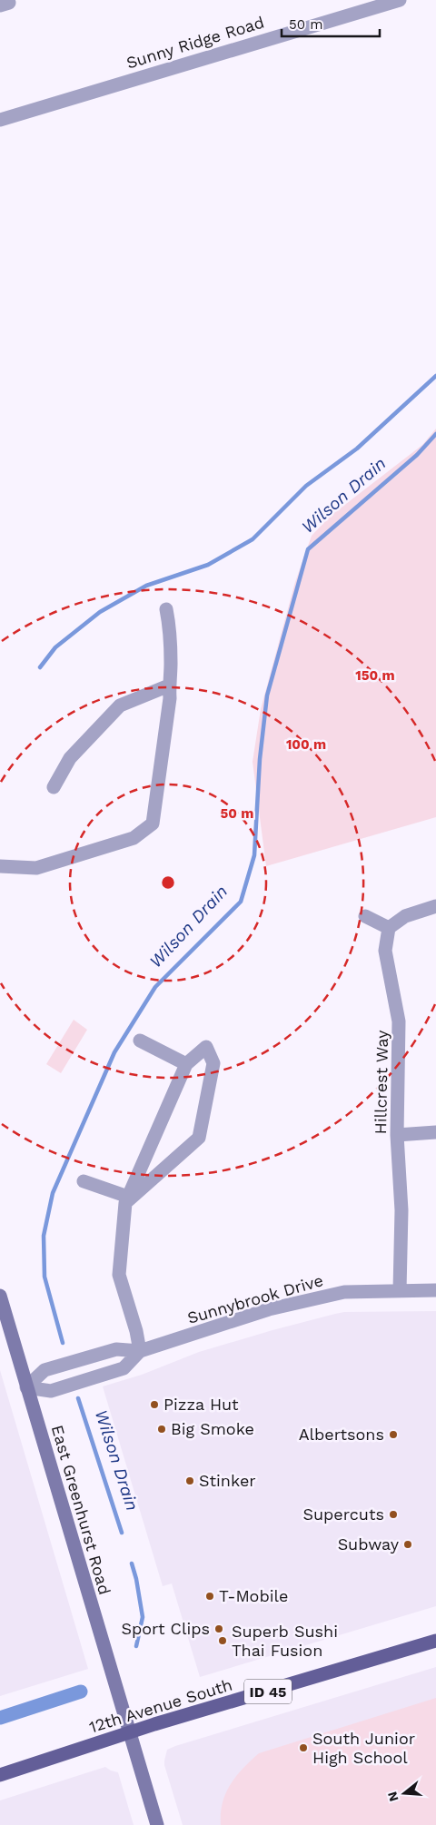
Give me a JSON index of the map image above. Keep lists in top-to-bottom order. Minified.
{"streets":{"main road":["East Greenhurst Road","ID 45","12th Avenue South"],"street":["Sunny Ridge Road","Hillcrest Way","Sunnybrook Drive"]},"crossings":[["Hillcrest Way","Sunnybrook Drive"],["Sunnybrook Drive","East Greenhurst Road"],["East Greenhurst Road","12th Avenue South"]],"water":["Wilson Drain"],"places":["Pizza Hut","Big Smoke","Albertsons","Stinker","Supercuts","Subway","T-Mobile","Sport Clips","Superb Sushi Thai Fusion","South Junior High School"],"scale_bar":"50 m","north":"left","rings":["150 m","100 m","50 m"]}
